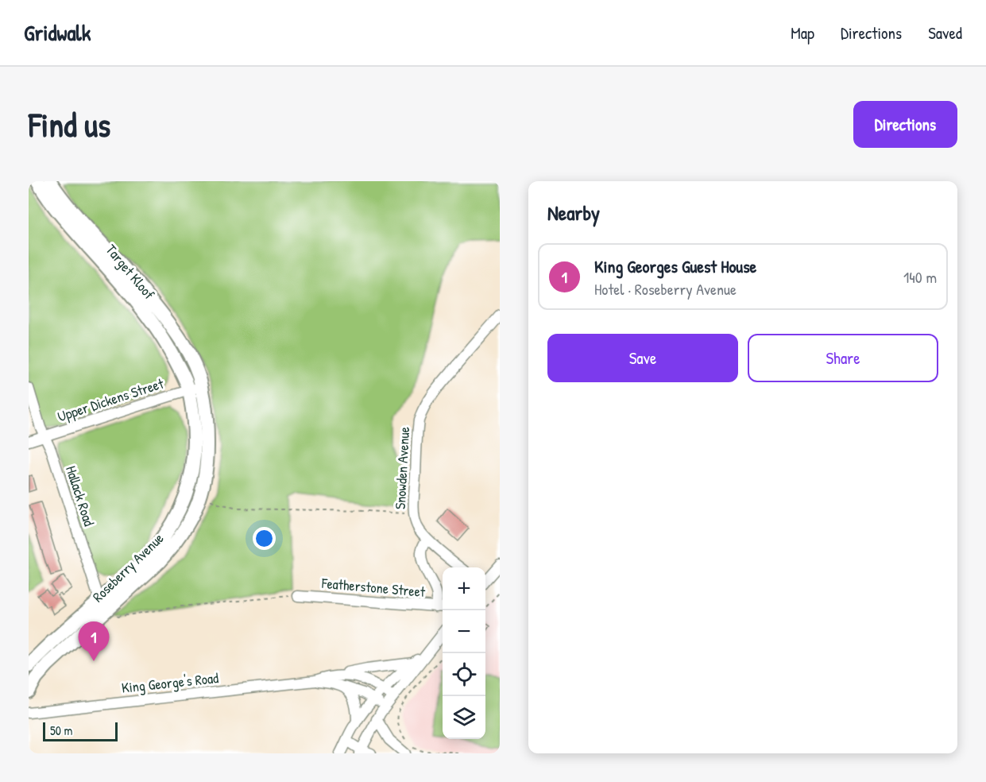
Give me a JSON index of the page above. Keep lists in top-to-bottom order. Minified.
{"streets":{"main road":["Target Kloof","Roseberry Avenue"],"street":["Upper Dickens Street","Snowden Avenue","Hallack Road","Featherstone Street","King George's Road"]},"crossings":[["Target Kloof","Upper Dickens Street"],["Target Kloof","Roseberry Avenue"],["Upper Dickens Street","Hallack Road"],["Upper Dickens Street","Roseberry Avenue"],["Hallack Road","Roseberry Avenue"]],"scale_bar":"50 m","page":{"header":"Gridwalk","nav":["Map","Directions","Saved"],"buttons":["Directions",["Save","Share"]],"title":"Find us","heading":"Nearby","list":[{"mark":"1","name":"King Georges Guest House","note":"Hotel · Roseberry Avenue","value":"140 m"}],"map_buttons":["+","−"],"pins":"1","scale":"50 m"}}
